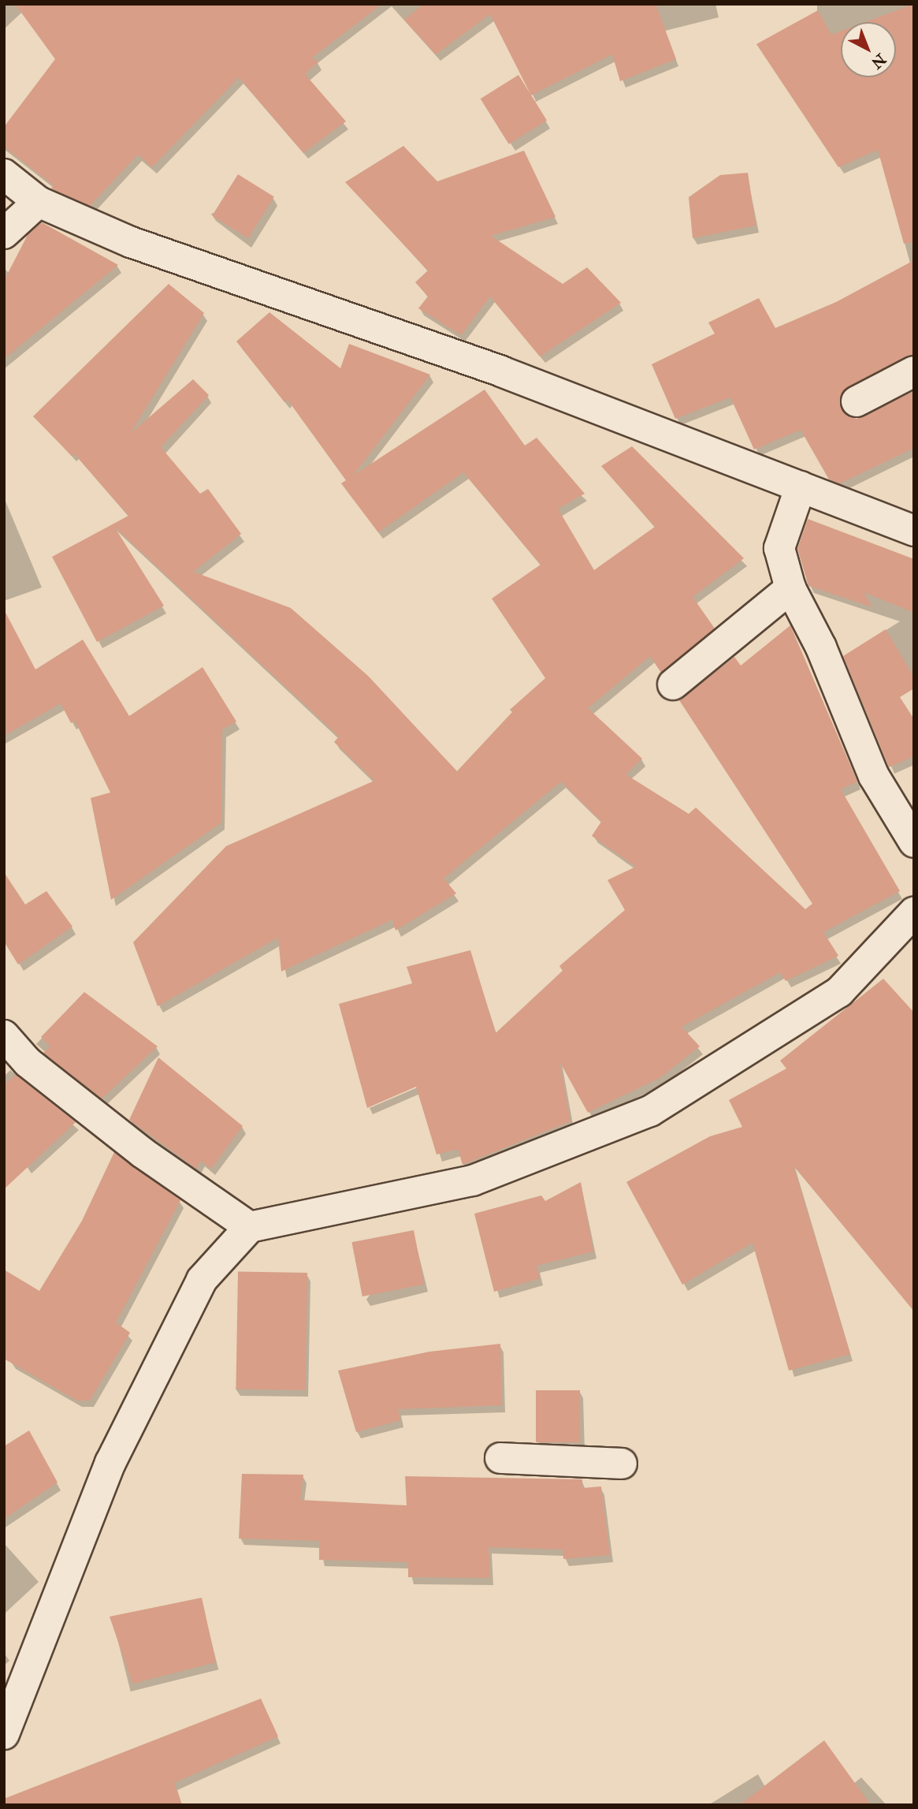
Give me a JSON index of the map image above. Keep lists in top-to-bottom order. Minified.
{"north":"bottom right"}
